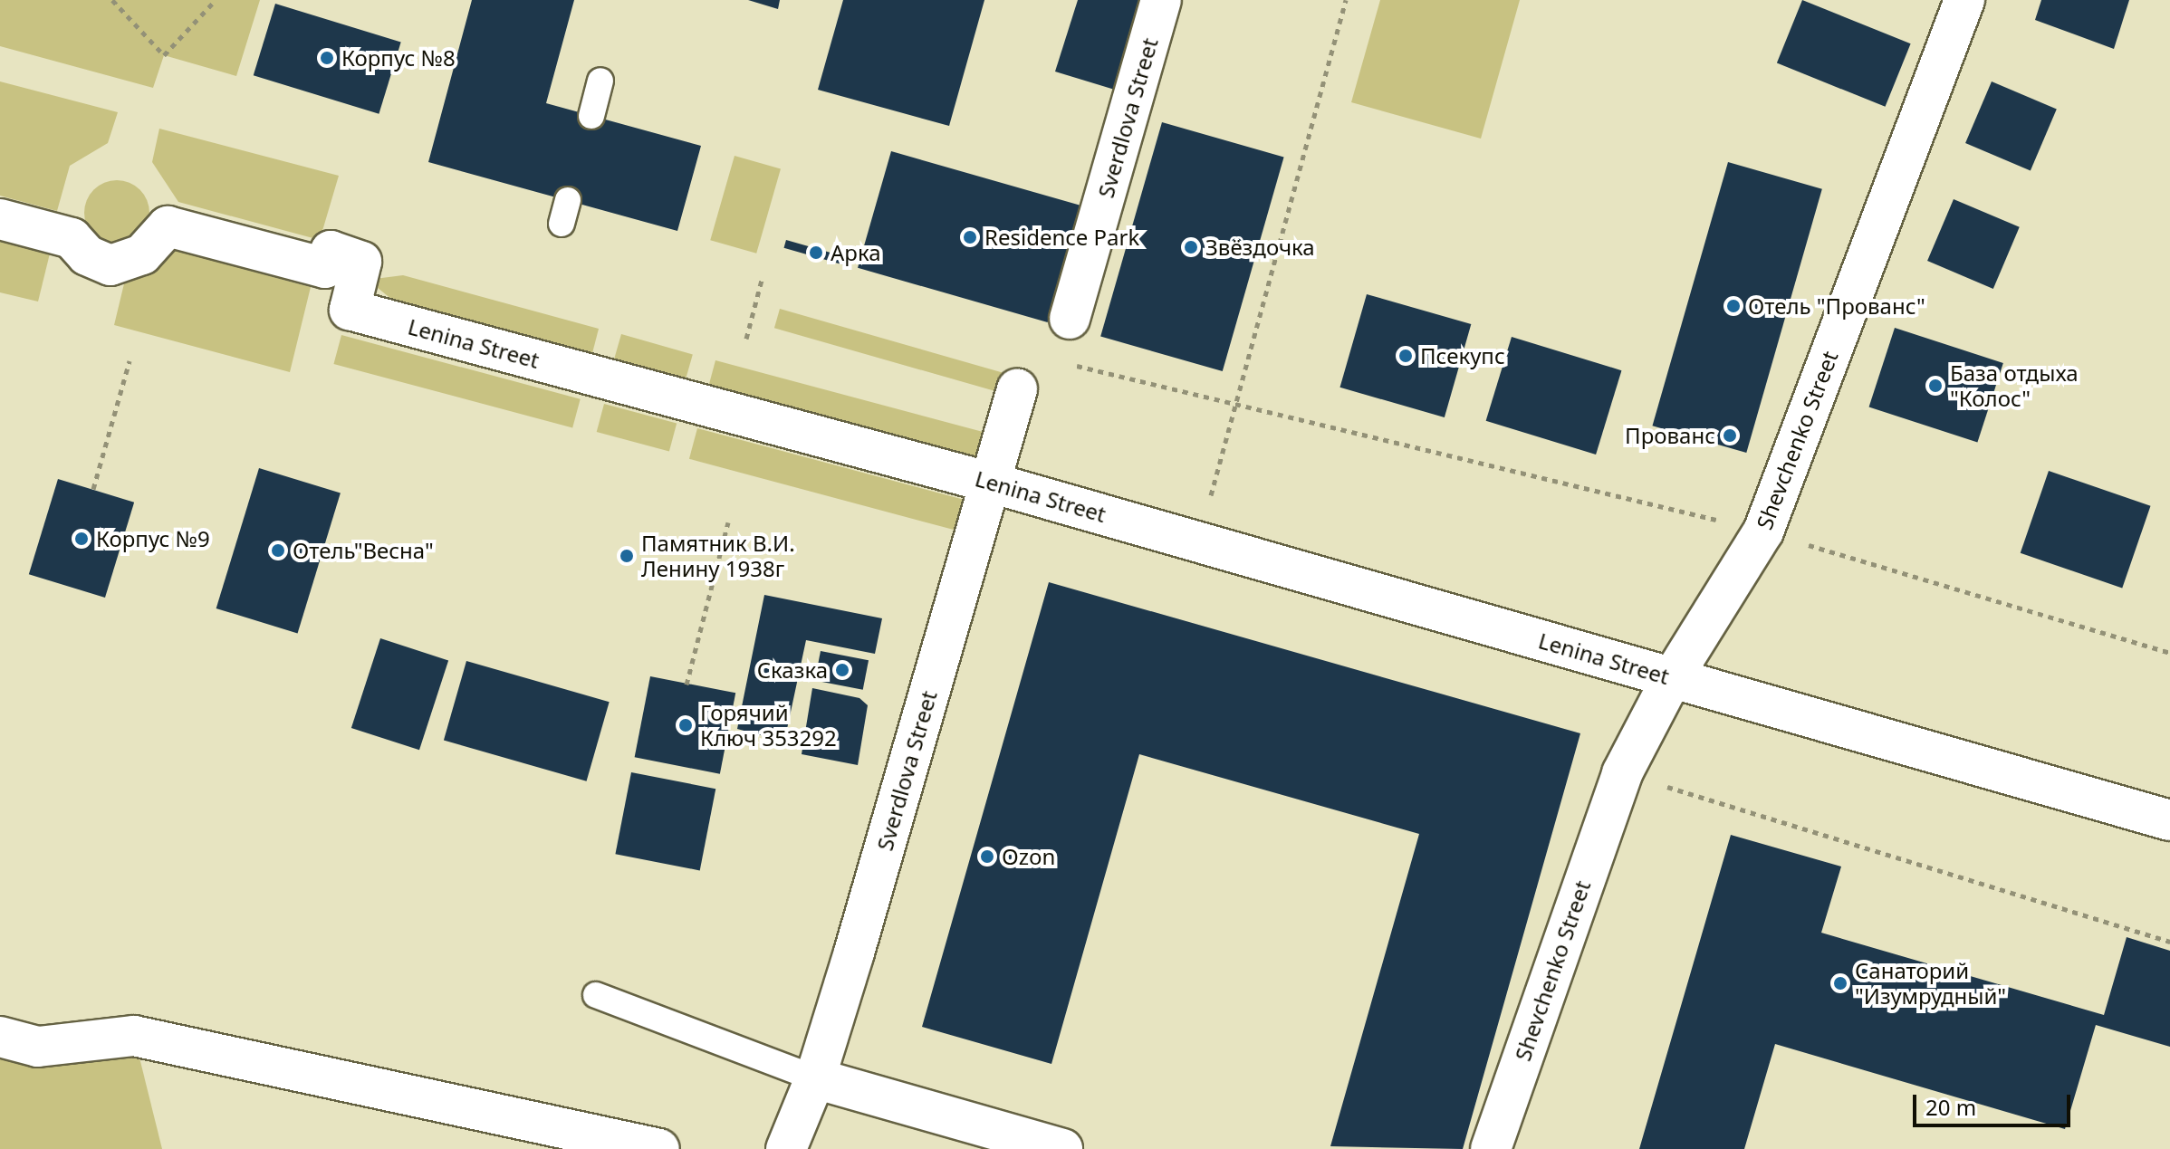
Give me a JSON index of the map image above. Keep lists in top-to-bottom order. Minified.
{"streets":{"street":["Sverdlova Street","Lenina Street","Shevchenko Street"]},"crossings":[["Sverdlova Street","Lenina Street"],["Lenina Street","Shevchenko Street"]],"places":["Корпус №8","Residence Park","Звёздочка","Арка","Отель \"Прованс\"","Псекупс","База отдыха \"Колос\"","Прованс","Корпус №9","Отель\"Весна\"","Памятник В.И. Ленину 1938г","Сказка","Горячий Ключ 353292","Ozon","Санаторий \"Изумрудный\""],"scale_bar":"20 m"}
